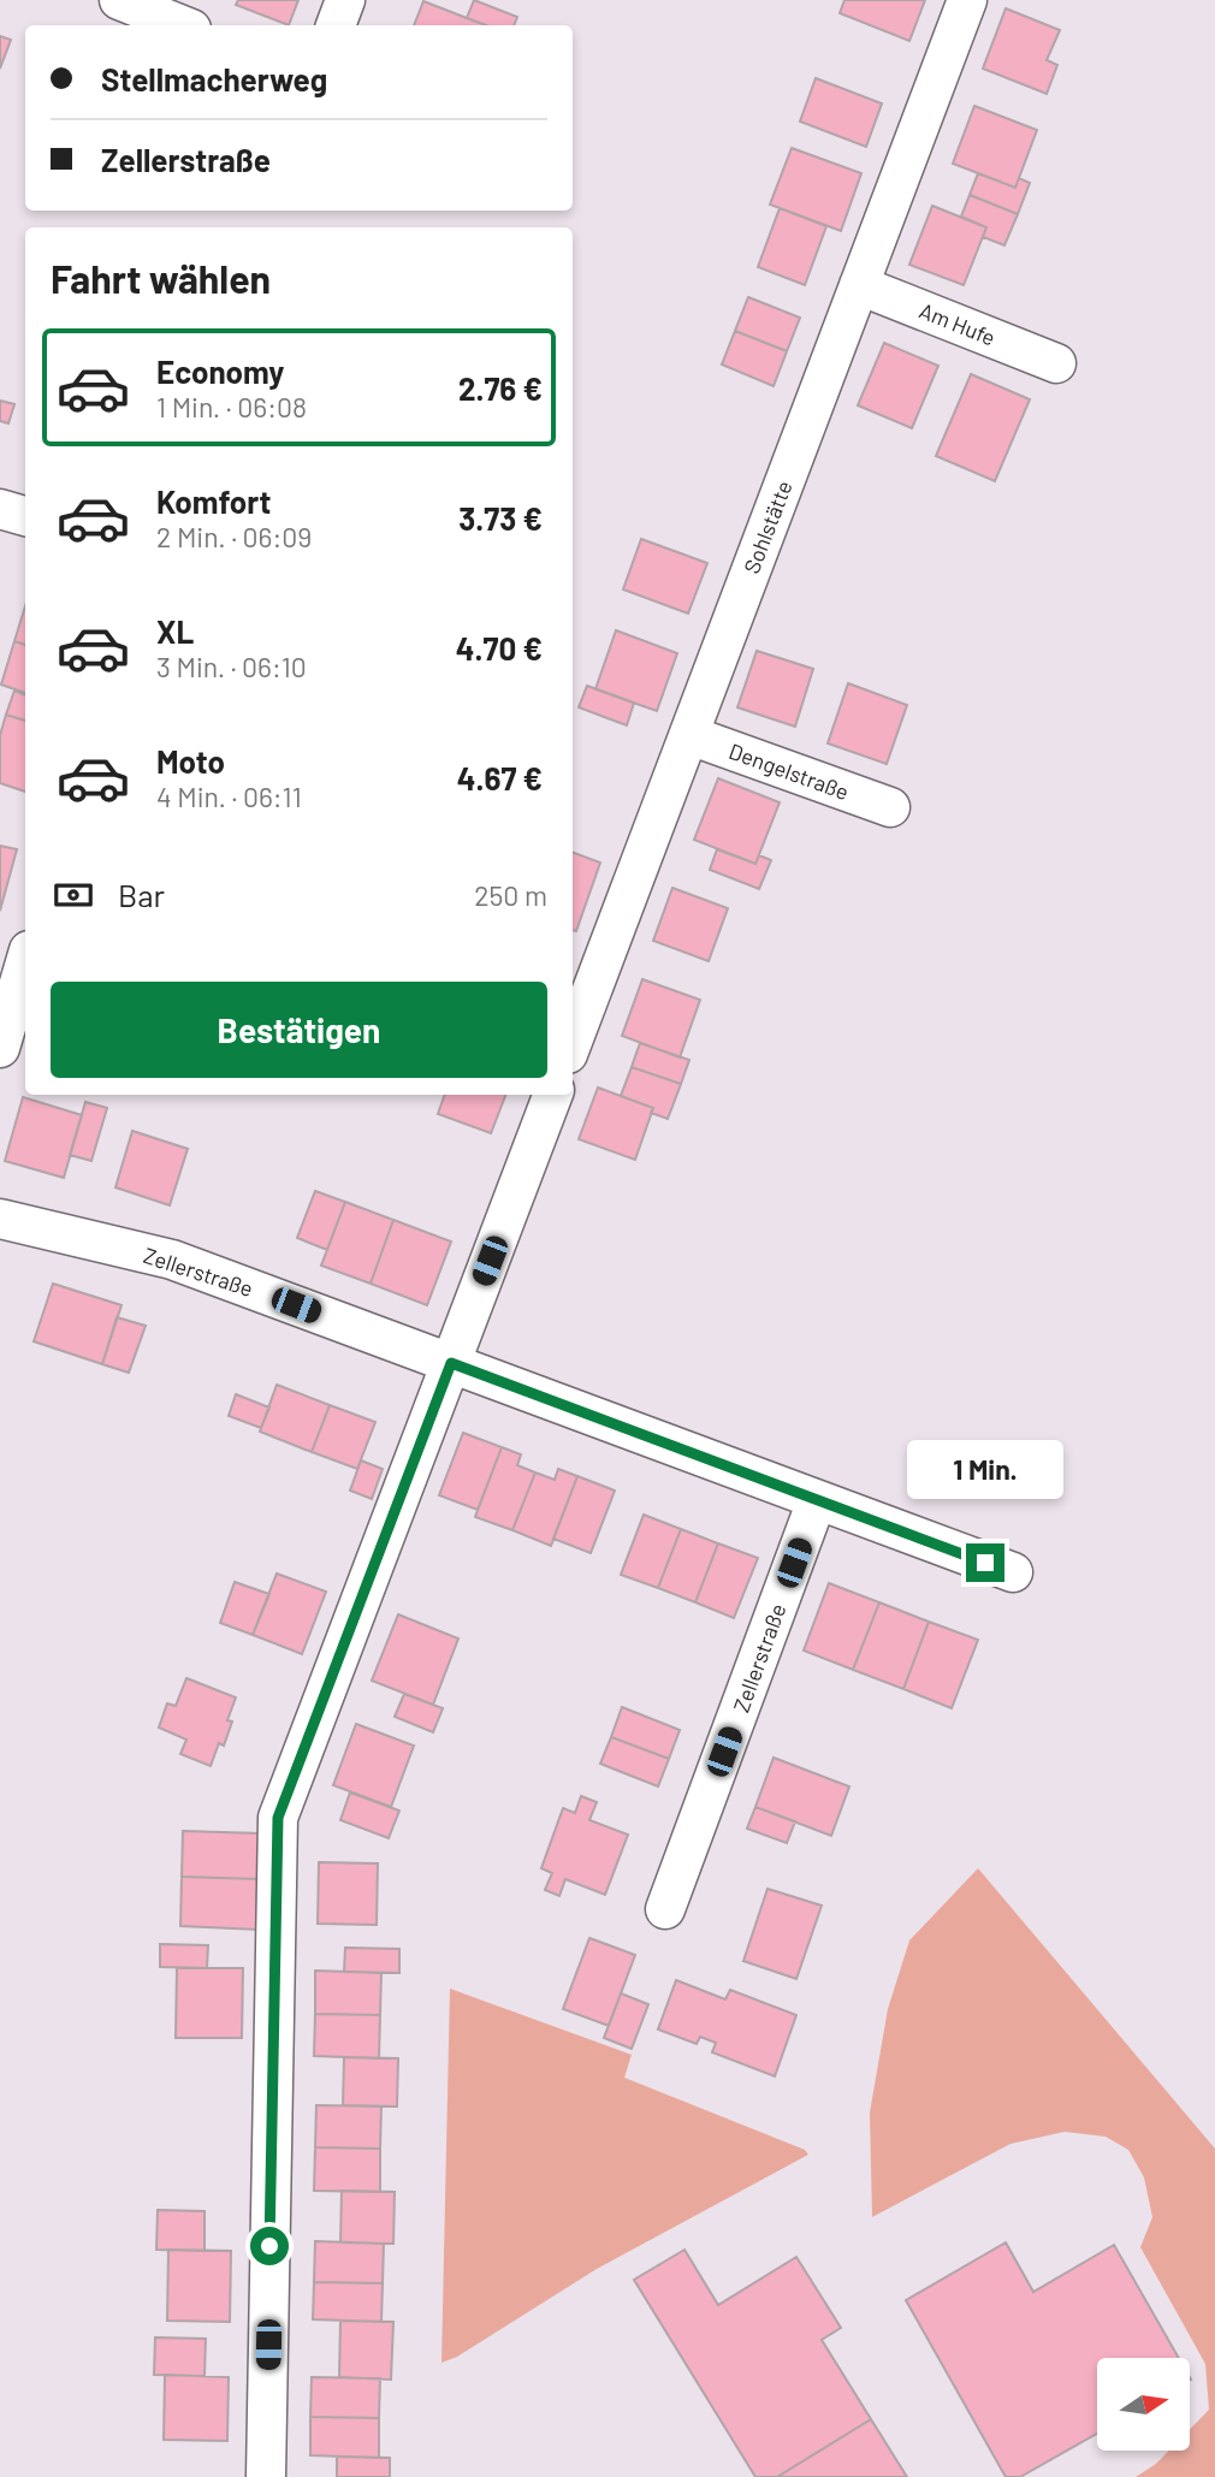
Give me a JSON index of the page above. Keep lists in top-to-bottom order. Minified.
{"streets":{"street":["Am Hufe","Sohlstätte","Dengelstraße","Zellerstraße"]},"crossings":[["Am Hufe","Sohlstätte"],["Sohlstätte","Dengelstraße"]],"north":"right","page":{"banner":["Stellmacherweg","Zellerstraße"],"heading":"Fahrt wählen","list":[{"name":"Economy","note":"1 Min. · 06:08","value":"2.76 €"},{"name":"Komfort","note":"2 Min. · 06:09","value":"3.73 €"},{"name":"XL","note":"3 Min. · 06:10","value":"4.70 €"},{"name":"Moto","note":"4 Min. · 06:11","value":"4.67 €"}],"pay":["Bar","250 m"],"buttons":"Bestätigen","bubble":"1 Min."}}
